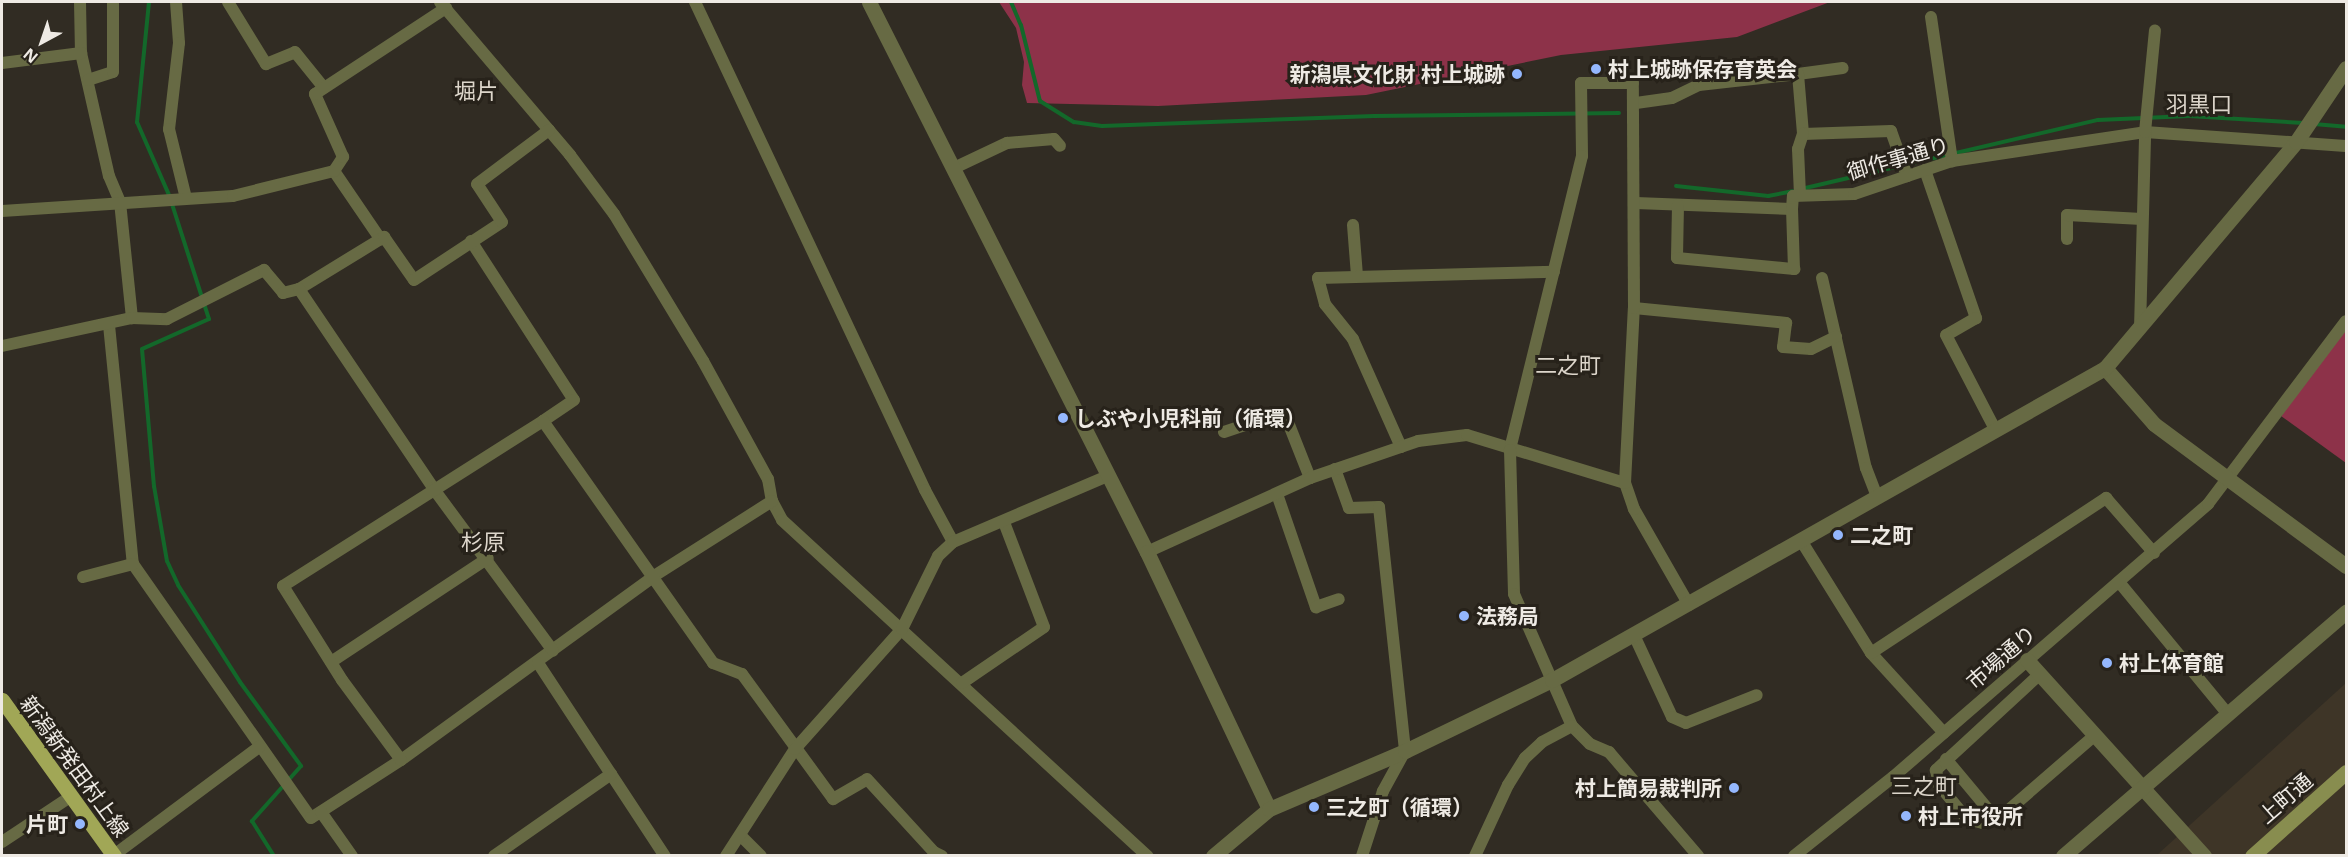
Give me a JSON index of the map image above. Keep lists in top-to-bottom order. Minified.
{"streets":{"main road":["新潟新発田村上線","上町通"],"street":["御作事通り","市場通り"]},"districts":["堀片","羽黒口","二之町","杉原","三之町"],"places":["村上城跡保存育英会","新潟県文化財 村上城跡","しぶや小児科前（循環）","二之町","法務局","村上体育館","村上簡易裁判所","三之町（循環）","村上市役所","片町"],"north":"bottom left"}
